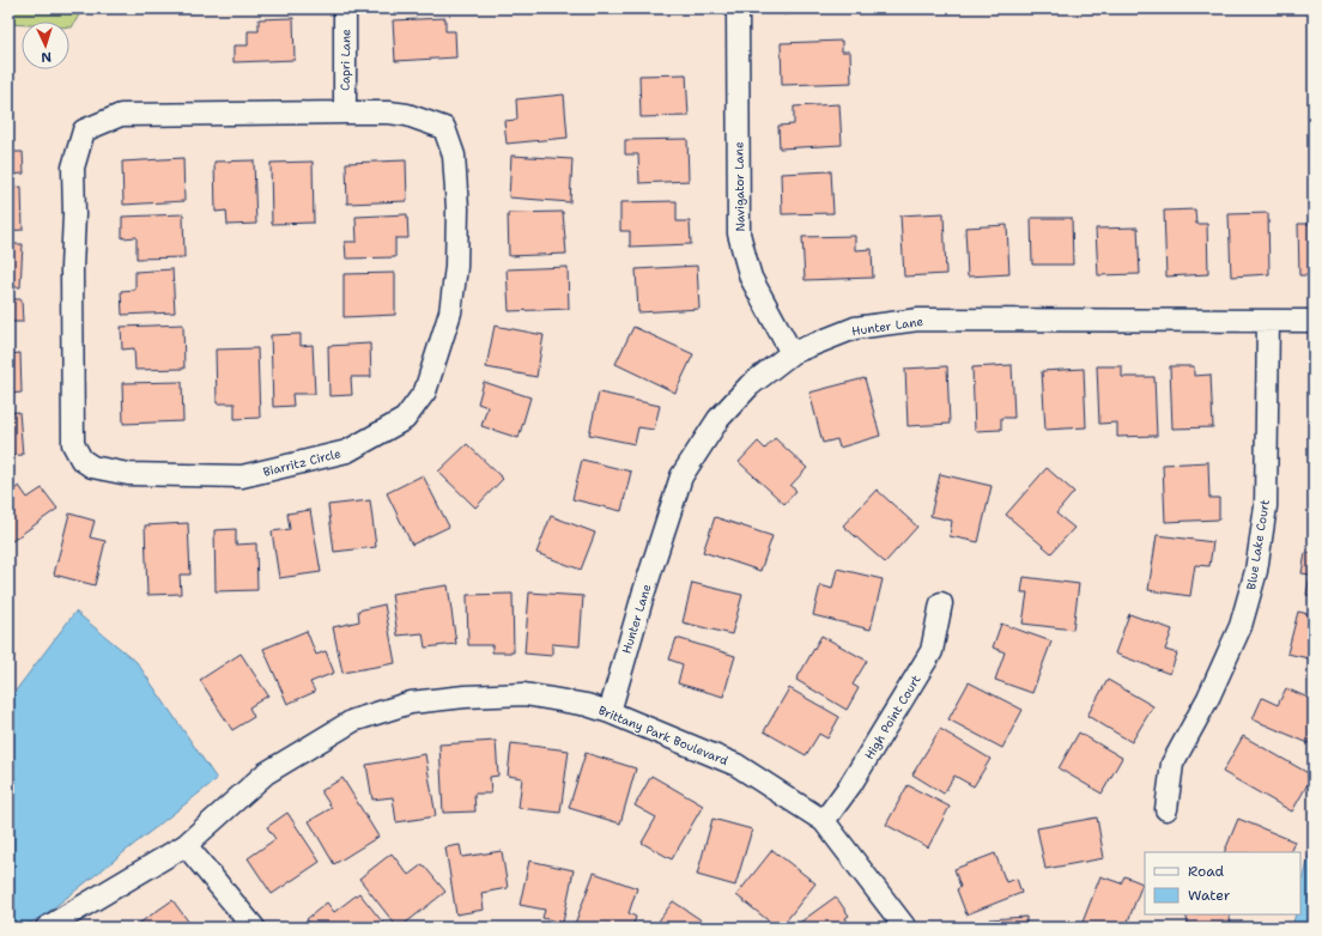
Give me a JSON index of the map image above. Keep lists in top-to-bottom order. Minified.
{"streets":{"street":["Capri Lane","Navigator Lane","Hunter Lane","Biarritz Circle","Blue Lake Court","High Point Court","Brittany Park Boulevard"]},"crossings":[["Capri Lane","Biarritz Circle"],["Navigator Lane","Hunter Lane"],["Hunter Lane","Blue Lake Court"],["Hunter Lane","Brittany Park Boulevard"],["High Point Court","Brittany Park Boulevard"]],"legend":["Road","Water"],"north":"bottom"}
